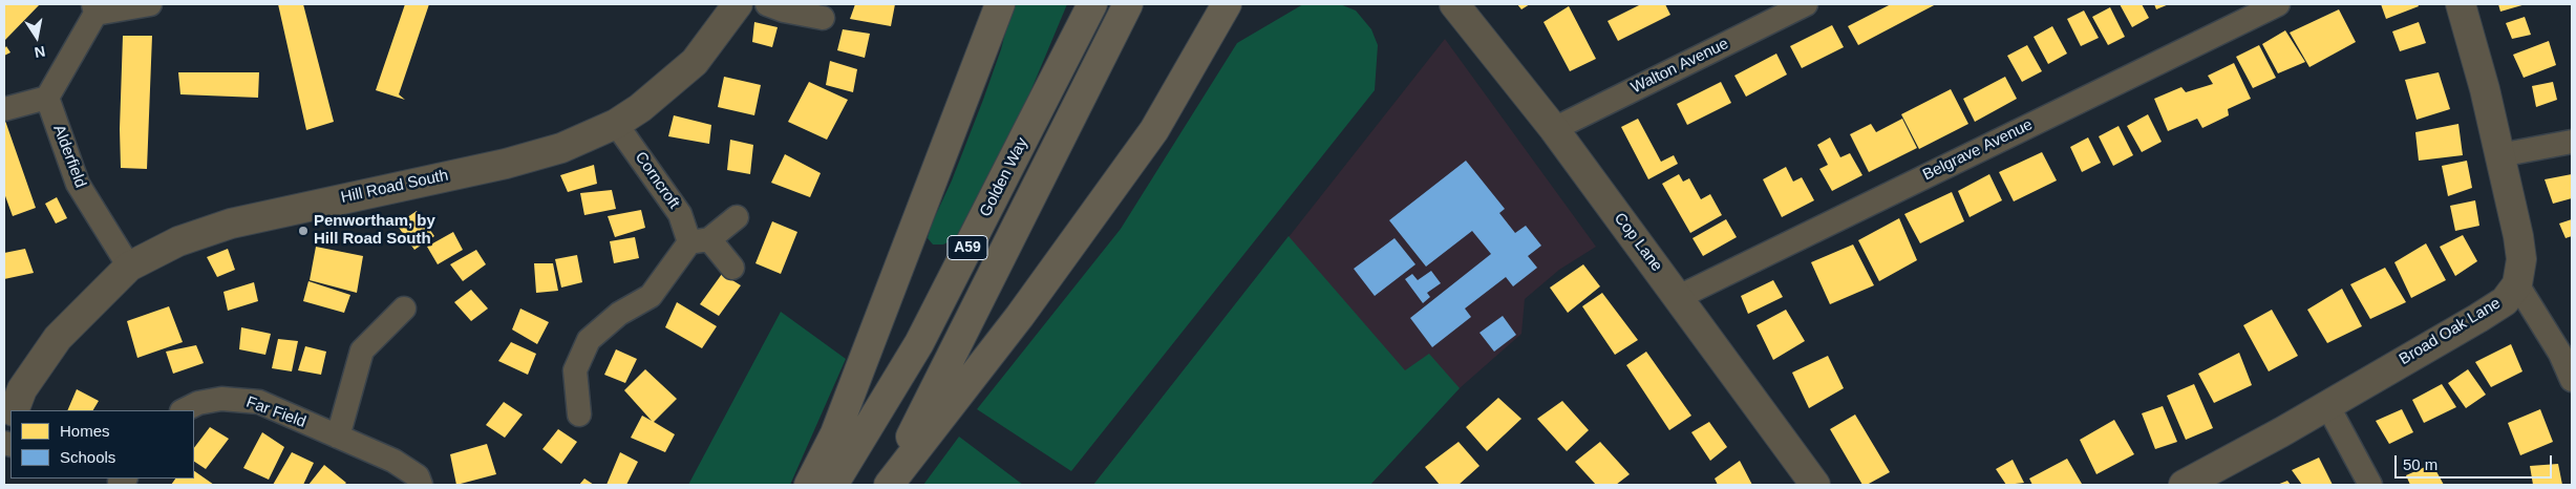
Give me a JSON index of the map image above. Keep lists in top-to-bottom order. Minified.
{"streets":{"highway":["Golden Way","A59"],"street":["Walton Avenue","Belgrave Avenue","Alderfield","Corncroft","Hill Road South","Cop Lane","Broad Oak Lane","Far Field"]},"crossings":[["Walton Avenue","Cop Lane"],["Belgrave Avenue","Cop Lane"],["Alderfield","Hill Road South"],["Corncroft","Hill Road South"]],"places":["Penwortham, by Hill Road South"],"legend":["Homes","Schools"],"scale_bar":"50 m","north":"bottom"}
